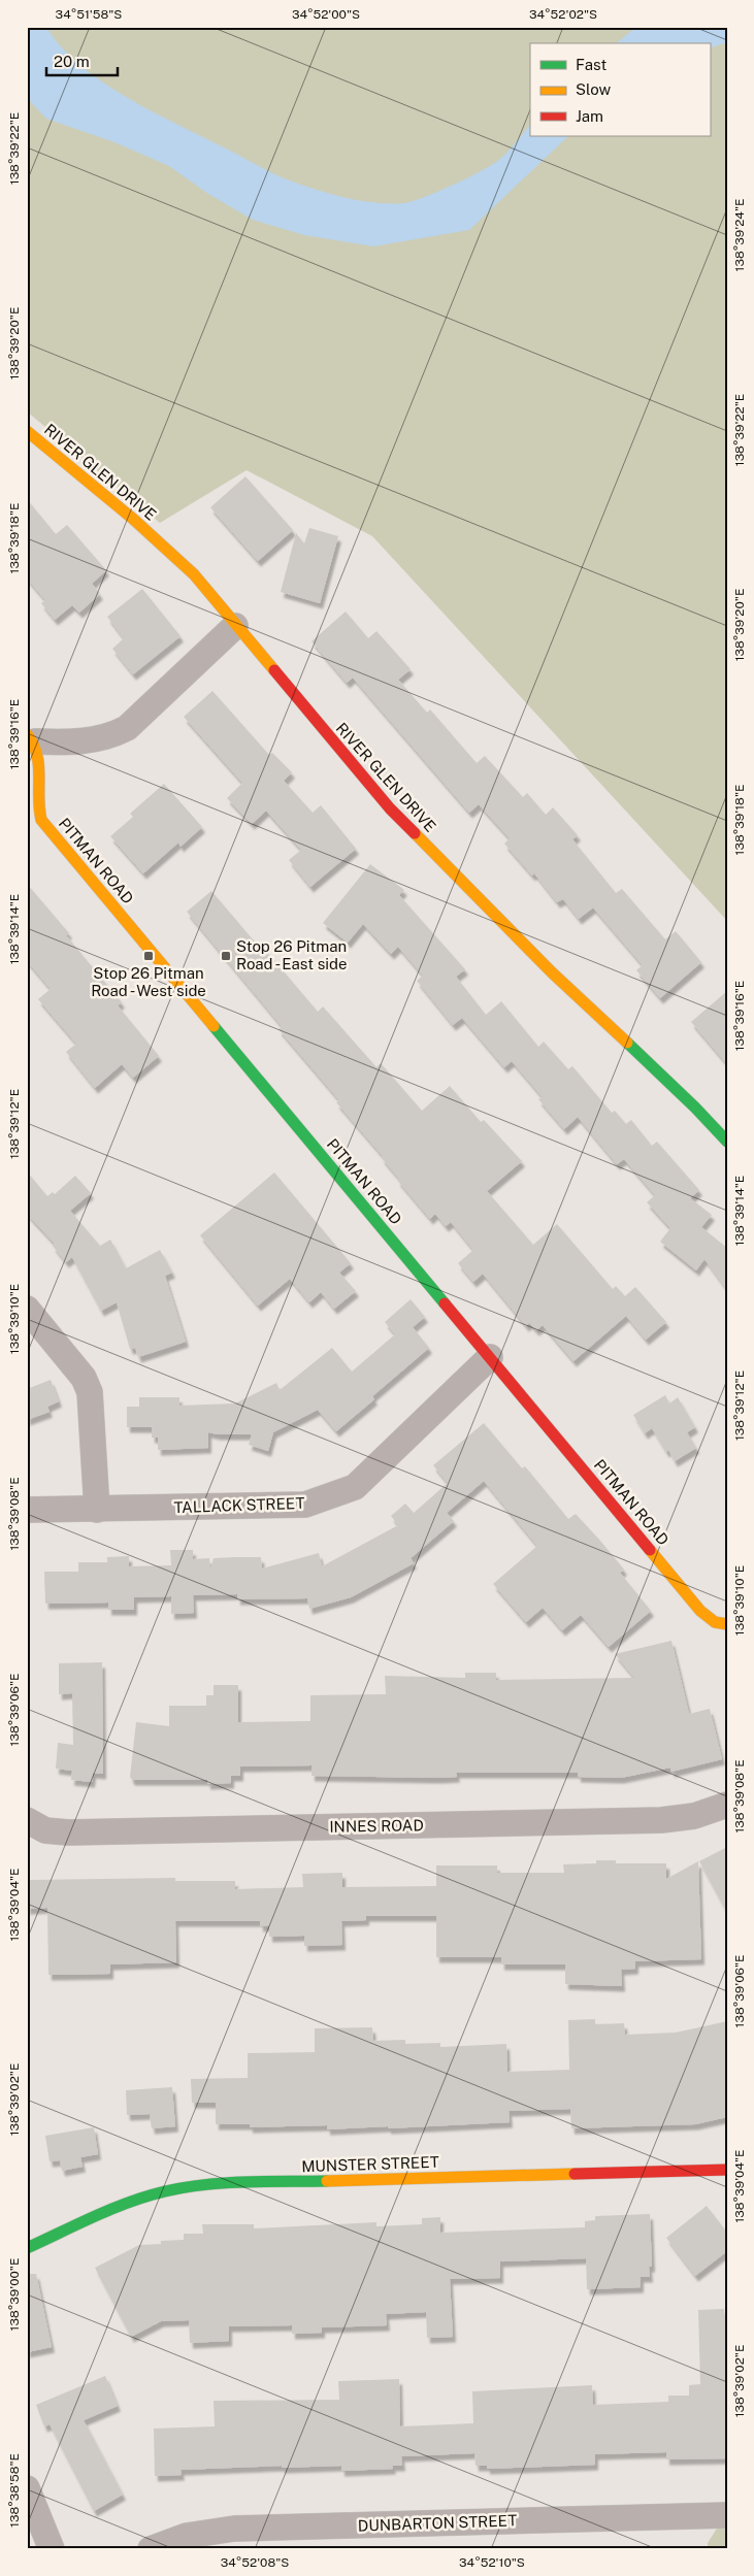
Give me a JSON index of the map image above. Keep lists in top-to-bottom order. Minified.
{"streets":{"street":["RIVER GLEN DRIVE","PITMAN ROAD","TALLACK STREET","INNES ROAD","MUNSTER STREET","DUNBARTON STREET"]},"crossings":[["PITMAN ROAD","TALLACK STREET"]],"places":{"transit":["Stop 26 Pitman Road - West side","Stop 26 Pitman Road - East side"]},"legend":["Fast","Slow","Jam"],"scale_bar":"20 m","coordinates":["34°51'58\"S","34°52'00\"S","34°52'02\"S","138°39'22\"E","138°39'24\"E","138°39'20\"E","138°39'18\"E","138°39'16\"E","138°39'14\"E","138°39'12\"E","138°39'10\"E","138°39'08\"E","138°39'06\"E","138°39'04\"E","138°39'02\"E","138°39'00\"E","138°38'58\"E","34°52'08\"S","34°52'10\"S"]}
